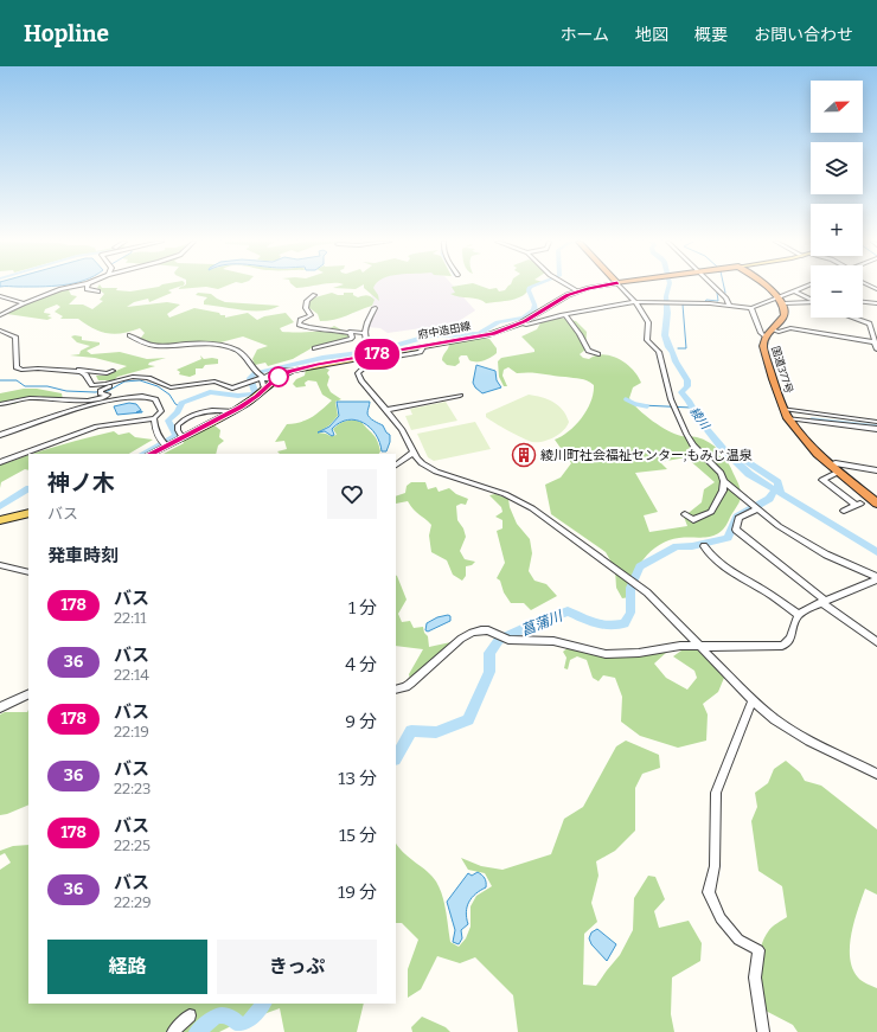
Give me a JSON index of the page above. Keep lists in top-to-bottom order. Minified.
{"streets":{"highway":["国道377号"],"main road":["府中造田線"]},"water":["綾川","菖蒲川"],"places":{"building":["綾川町社会福祉センター;もみじ温泉"]},"lines":["bus line 178"],"north":"right","page":{"header":"Hopline","nav":["ホーム","地図","概要","お問い合わせ"],"on_map":"178","map_buttons":["+","−"],"heading":[["神ノ木","バス"],"発車時刻"],"list":[{"mark":"178","name":"バス","note":"22:11","value":"1 分"},{"mark":"36","name":"バス","note":"22:14","value":"4 分"},{"mark":"178","name":"バス","note":"22:19","value":"9 分"},{"mark":"36","name":"バス","note":"22:23","value":"13 分"},{"mark":"178","name":"バス","note":"22:25","value":"15 分"},{"mark":"36","name":"バス","note":"22:29","value":"19 分"}],"buttons":["経路","きっぷ"]}}
